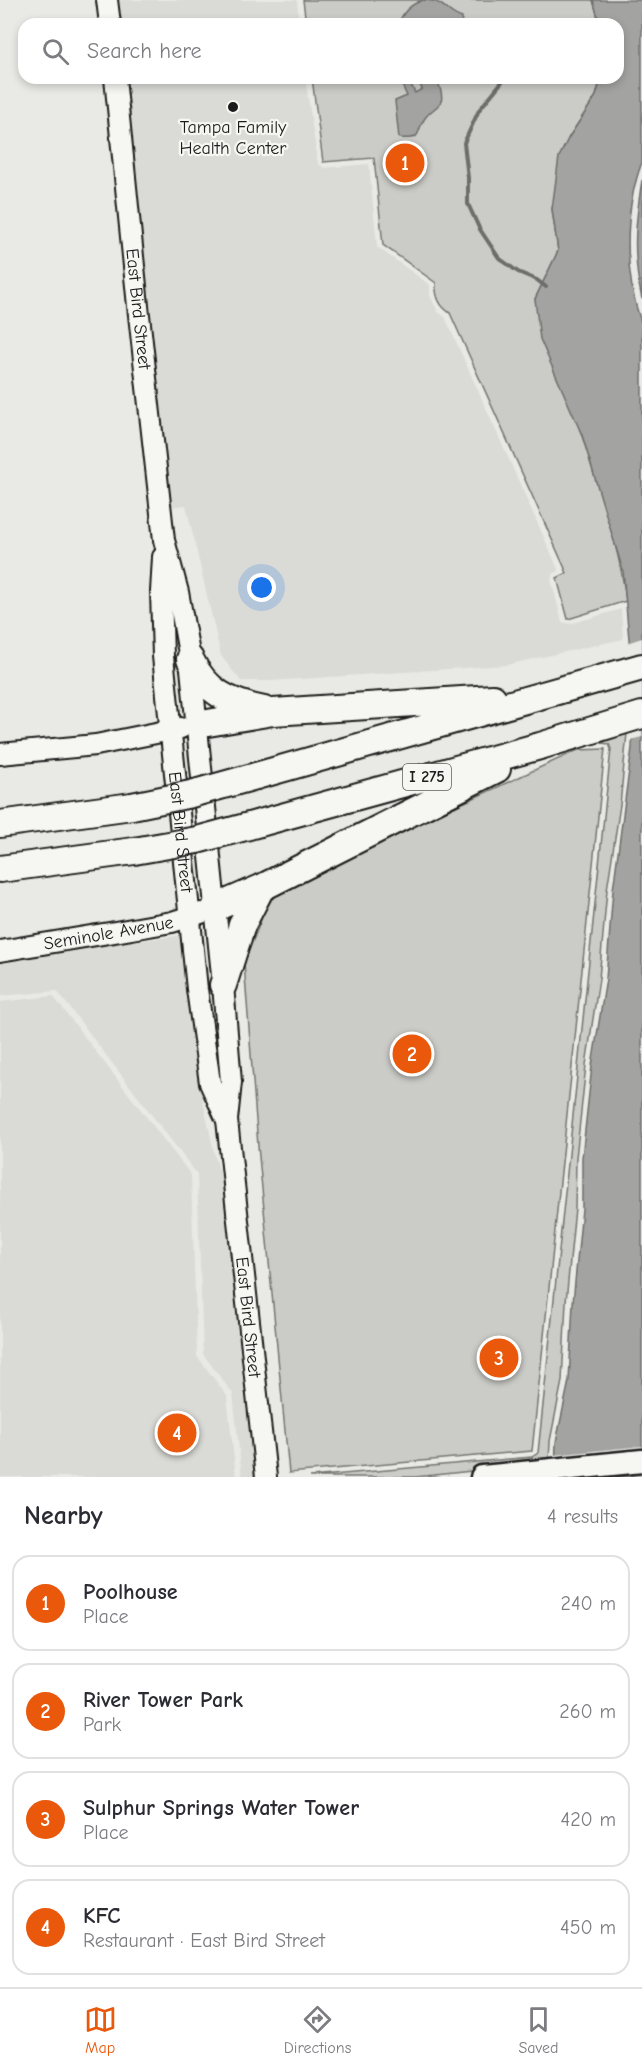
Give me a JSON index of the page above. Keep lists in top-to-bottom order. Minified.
{"streets":{"highway":["I 275"],"street":["East Bird Street","Seminole Avenue"]},"crossings":[["East Bird Street","Seminole Avenue"]],"places":["Tampa Family Health Center"],"page":{"search":"Search here","pins":["1","2","3","4"],"heading":["Nearby","4 results"],"list":[{"mark":"1","name":"Poolhouse","note":"Place","value":"240 m"},{"mark":"2","name":"River Tower Park","note":"Park","value":"260 m"},{"mark":"3","name":"Sulphur Springs Water Tower","note":"Place","value":"420 m"},{"mark":"4","name":"KFC","note":"Restaurant · East Bird Street","value":"450 m"}],"nav":["Map","Directions","Saved"]}}
